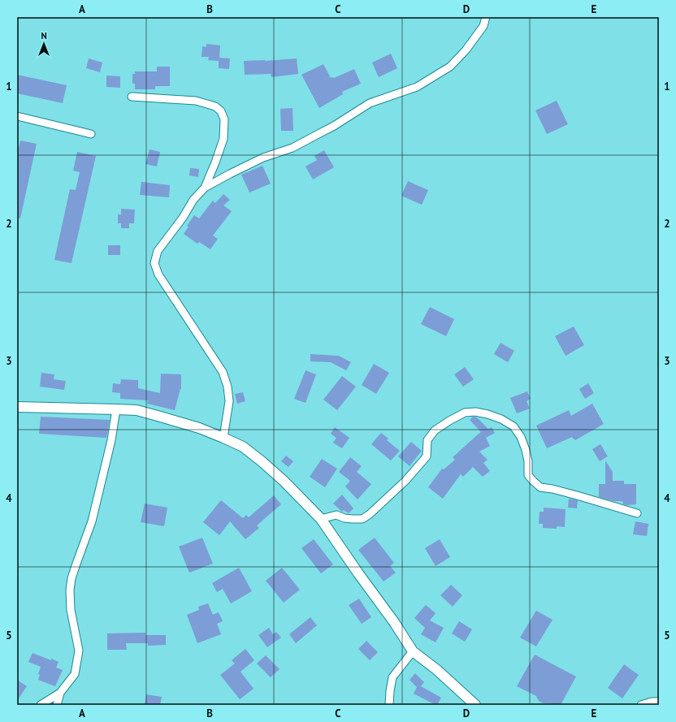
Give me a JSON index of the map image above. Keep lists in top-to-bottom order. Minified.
{"north":"top","grid":{"columns":["A","B","C","D","E"],"rows":["1","2","3","4","5"]}}
